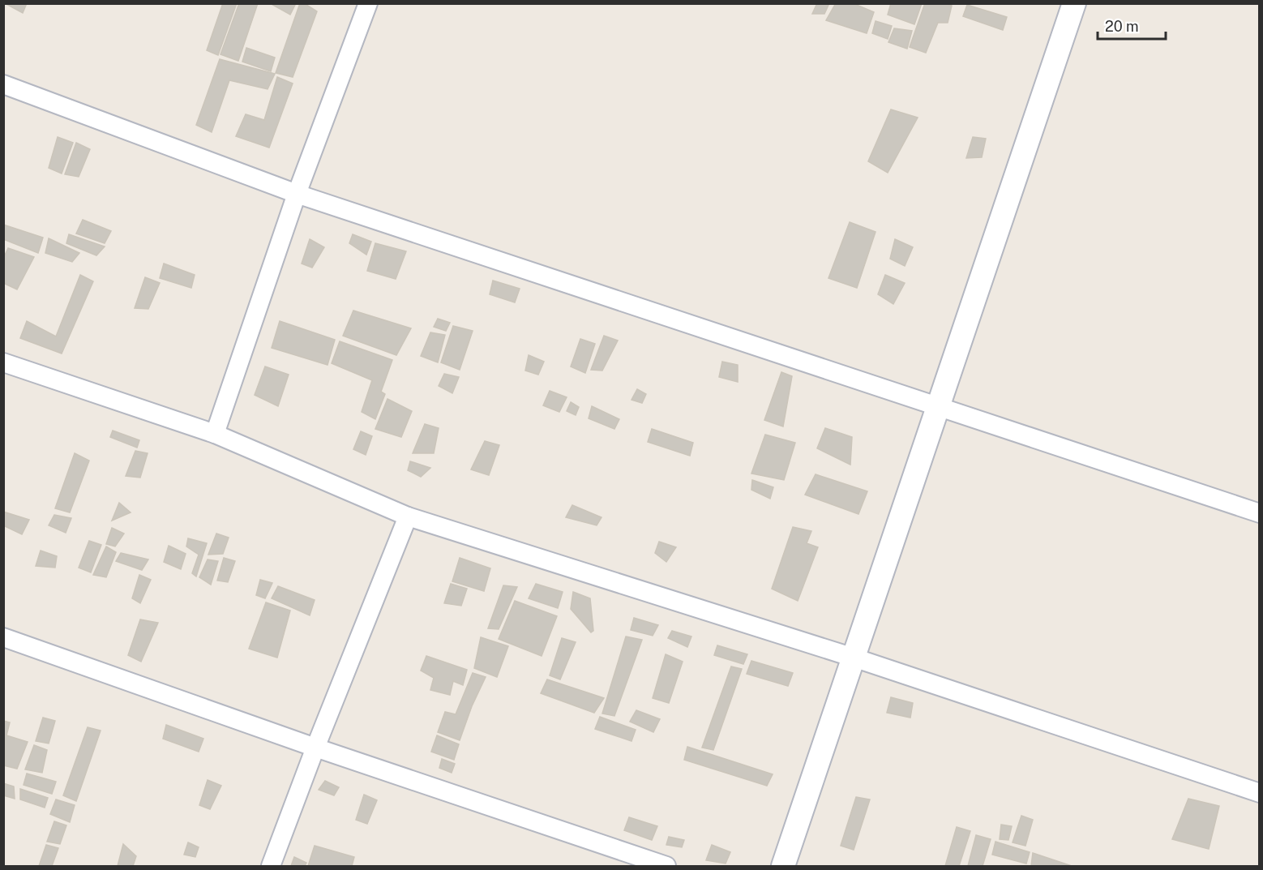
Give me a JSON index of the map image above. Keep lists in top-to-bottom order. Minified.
{"scale_bar":"20 m"}
